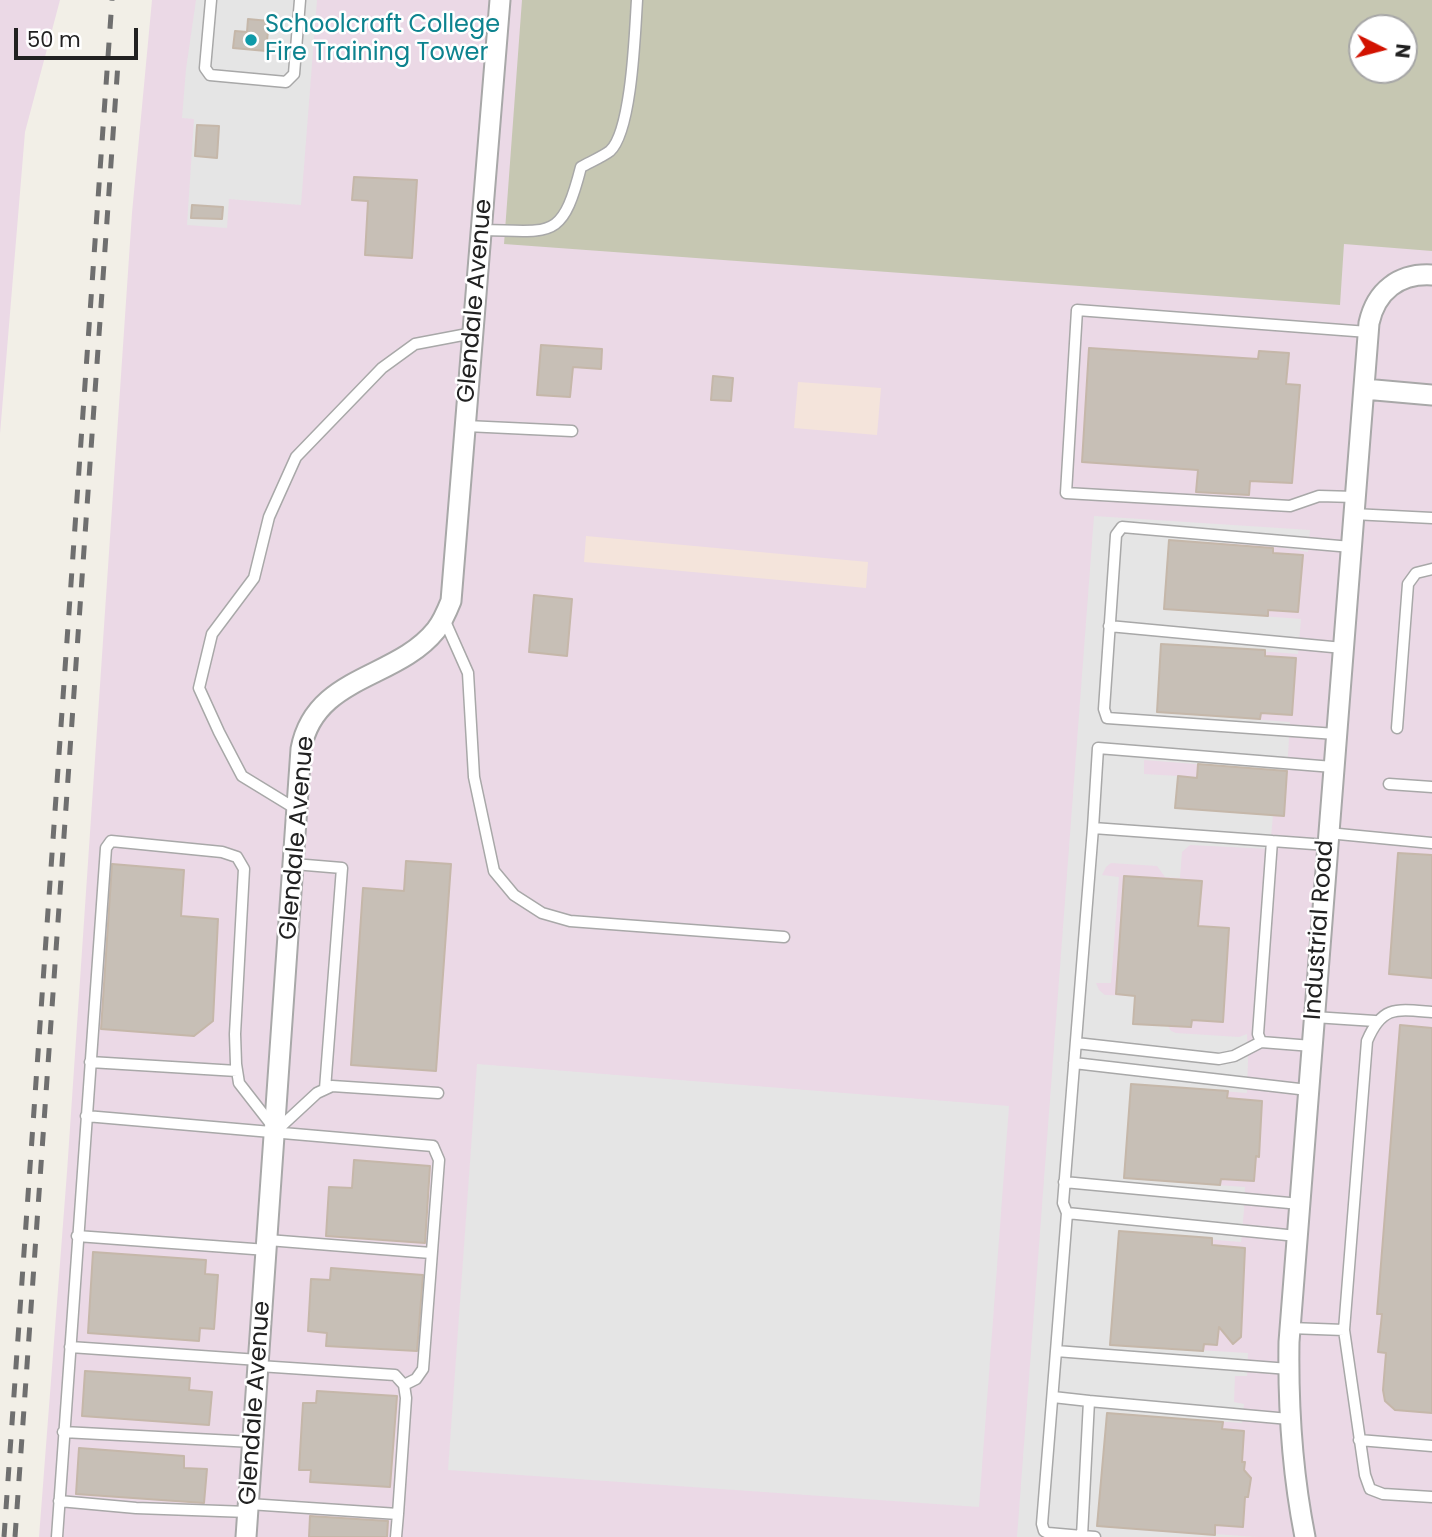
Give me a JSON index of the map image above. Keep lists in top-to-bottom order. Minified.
{"streets":{"street":["Glendale Avenue","Industrial Road"]},"places":["Schoolcraft College Fire Training Tower"],"scale_bar":"50 m","north":"right"}
